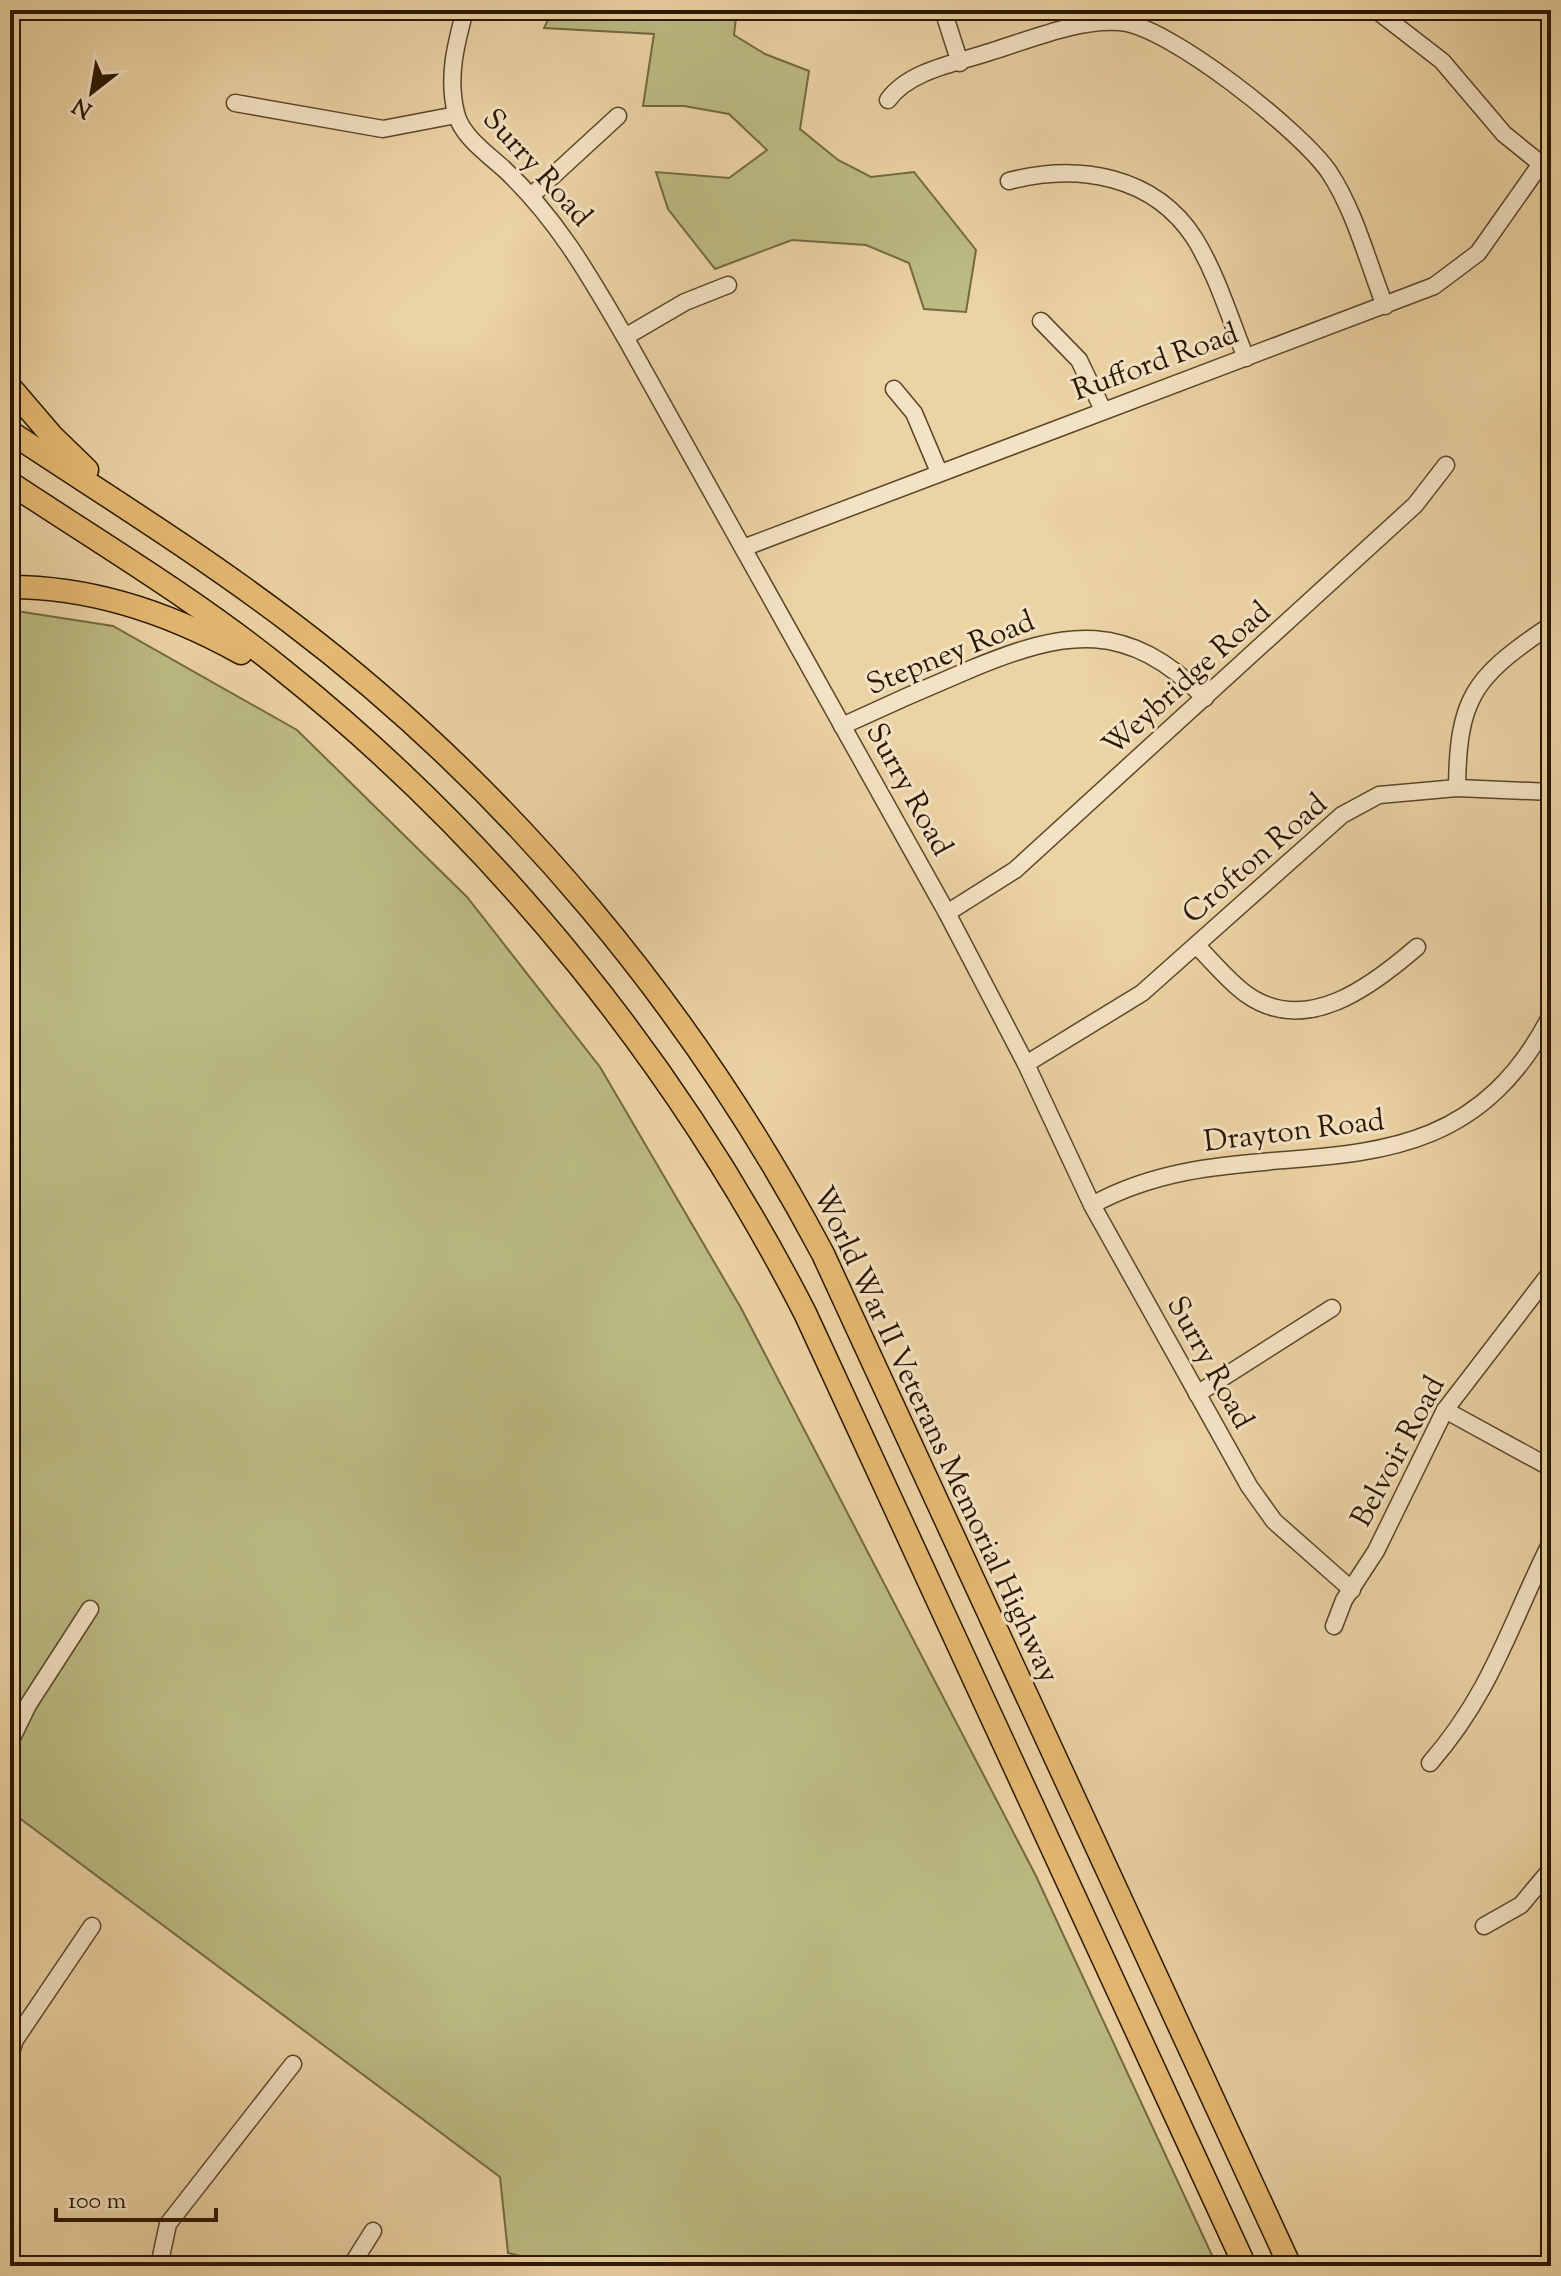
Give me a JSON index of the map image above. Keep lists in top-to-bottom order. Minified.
{"streets":{"highway":["World War II Veterans Memorial Highway"],"street":["Surry Road","Rufford Road","Stepney Road","Weybridge Road","Crofton Road","Drayton Road","Belvoir Road"]},"crossings":[["Surry Road","Rufford Road"],["Surry Road","Stepney Road"],["Surry Road","Weybridge Road"],["Surry Road","Crofton Road"],["Surry Road","Drayton Road"],["Surry Road","Belvoir Road"],["Stepney Road","Weybridge Road"]],"scale_bar":"100 m","north":"bottom left"}
